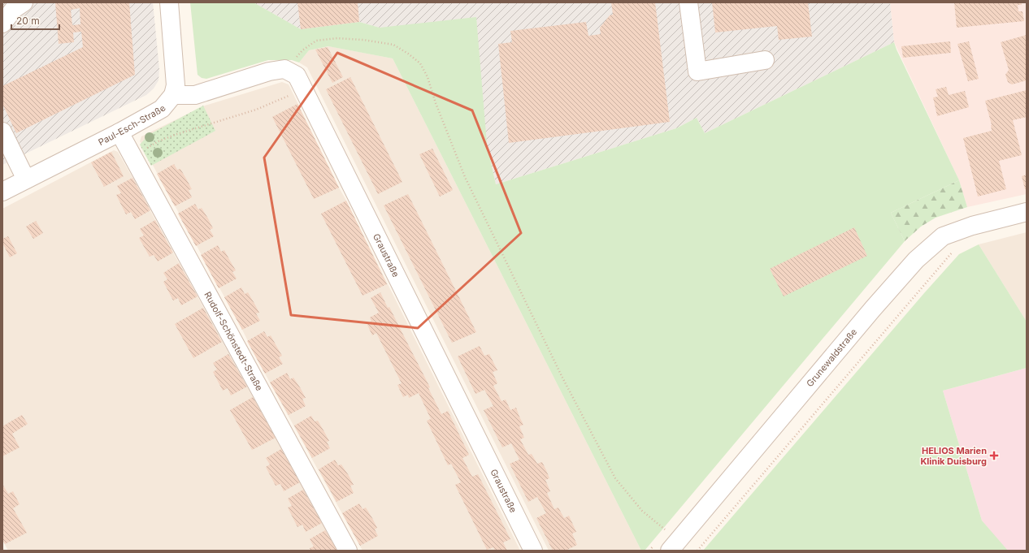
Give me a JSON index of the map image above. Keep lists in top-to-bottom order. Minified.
{"streets":{"street":["Paul-Esch-Straße","Graustraße","Rudolf-Schönstedt-Straße","Grunewaldstraße"]},"crossings":[["Paul-Esch-Straße","Graustraße"],["Paul-Esch-Straße","Rudolf-Schönstedt-Straße"]],"places":{"health":["HELIOS Marien Klinik Duisburg"]},"scale_bar":"20 m"}
